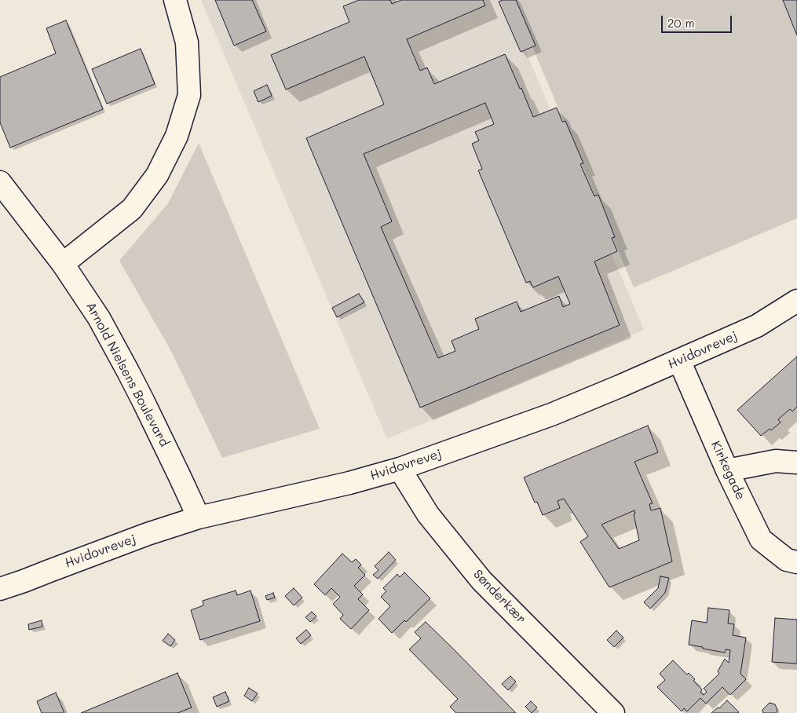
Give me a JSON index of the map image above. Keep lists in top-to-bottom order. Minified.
{"streets":{"street":["Hvidovrevej","Arnold Nielsens Boulevard","Kirkegade","Sønderkær"]},"crossings":[["Hvidovrevej","Arnold Nielsens Boulevard"],["Hvidovrevej","Kirkegade"],["Hvidovrevej","Sønderkær"]],"scale_bar":"20 m"}
